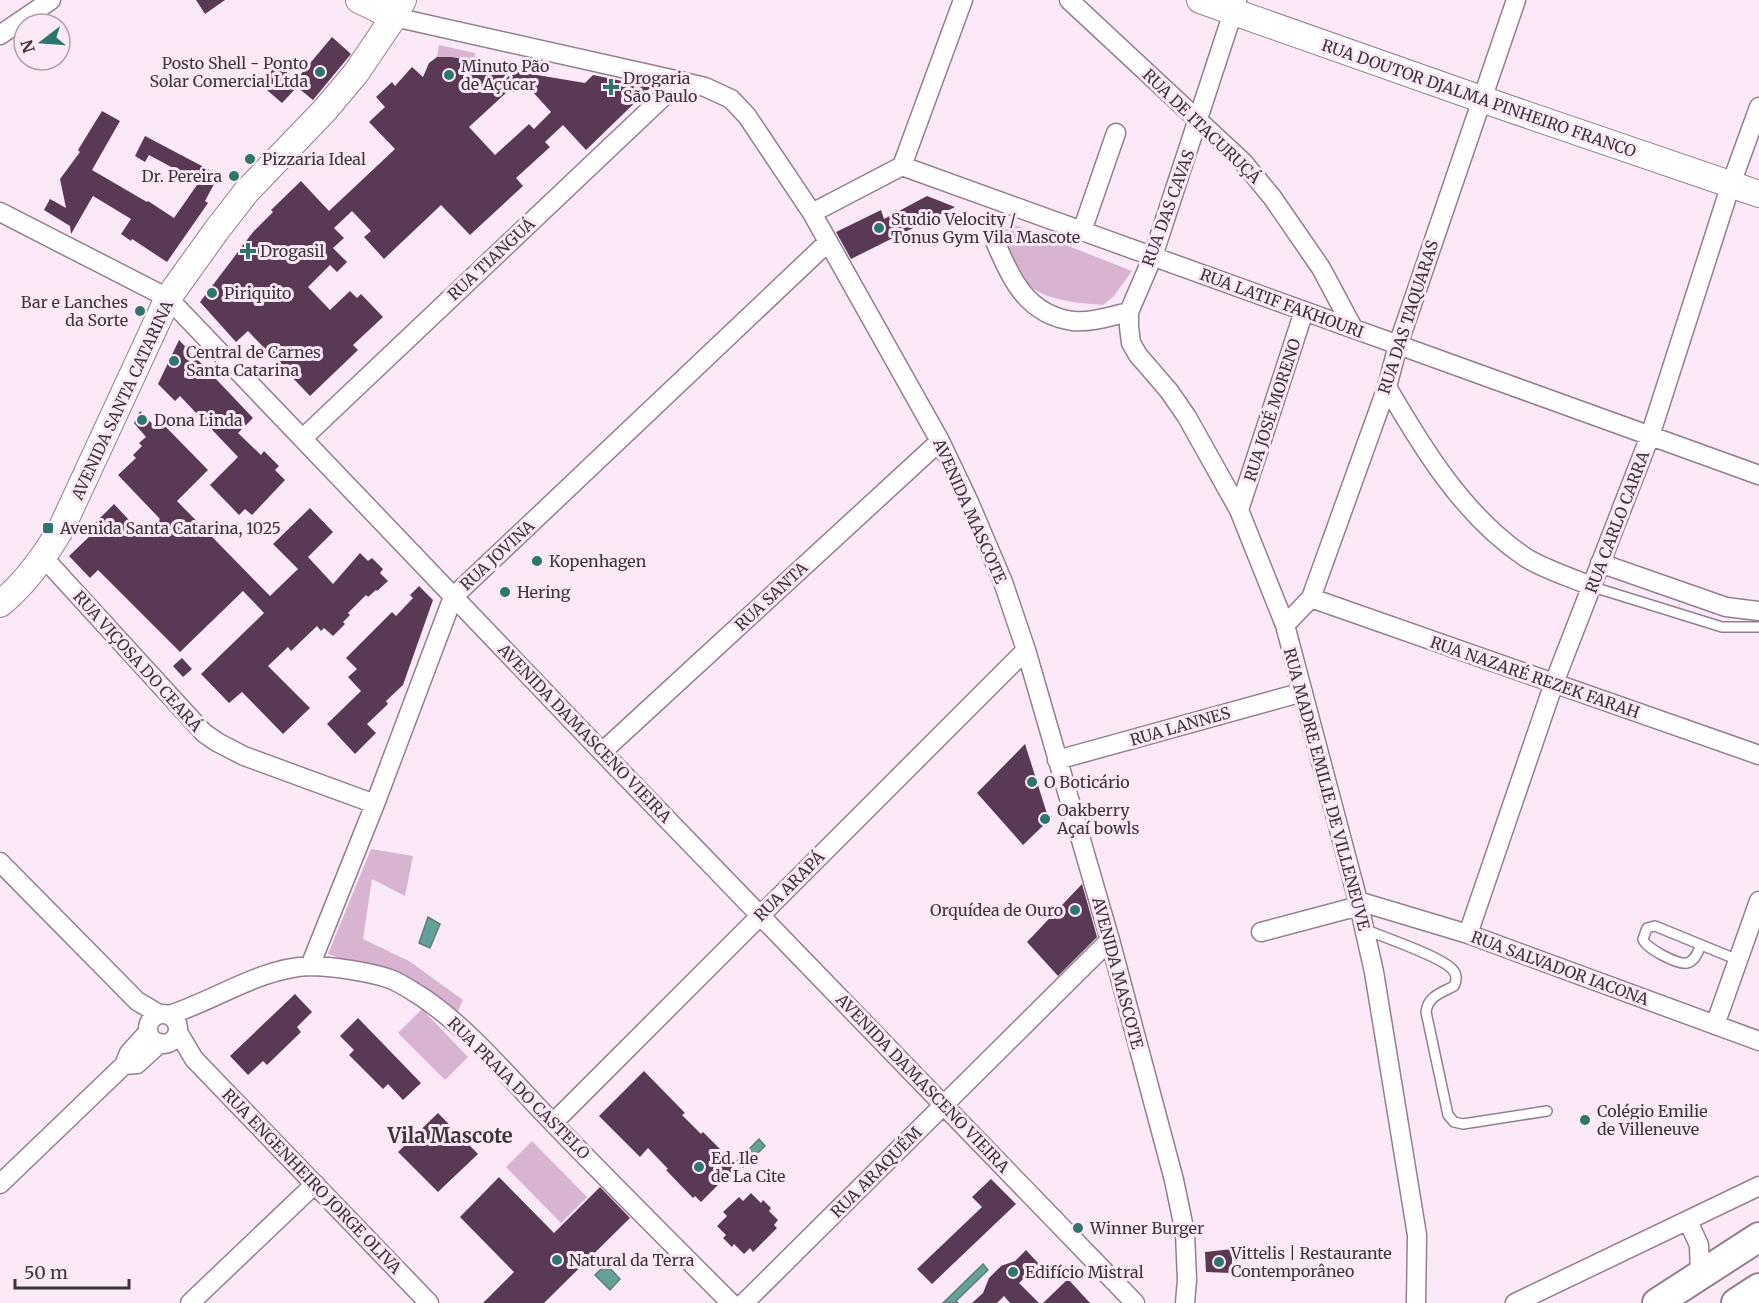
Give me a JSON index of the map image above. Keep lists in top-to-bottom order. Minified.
{"streets":{"street":["RUA DOUTOR DJALMA PINHEIRO FRANCO","RUA DE ITACURUÇÁ","RUA DAS CAVAS","RUA TIANGUÁ","RUA LATIF FAKHOURI","RUA DAS TAQUARAS","AVENIDA SANTA CATARINA","RUA JOSÉ MORENO","AVENIDA MASCOTE","RUA CARLO CARRA","RUA JOVINA","RUA SANTA","RUA VIÇOSA DO CEARÁ","RUA NAZARÉ REZEK FARAH","RUA LANNES","AVENIDA DAMASCENO VIEIRA","RUA MADRE EMILIE DE VILLENEUVE","RUA ARAPÁ","RUA SALVADOR IACONA","RUA PRAIA DO CASTELO","RUA ARAQUÉM","RUA ENGENHEIRO JORGE OLIVA"]},"crossings":[["RUA DOUTOR DJALMA PINHEIRO FRANCO","RUA DAS CAVAS"],["RUA DOUTOR DJALMA PINHEIRO FRANCO","RUA DAS TAQUARAS"],["RUA DOUTOR DJALMA PINHEIRO FRANCO","RUA CARLO CARRA"],["RUA DE ITACURUÇÁ","RUA DAS CAVAS"],["RUA DE ITACURUÇÁ","RUA LATIF FAKHOURI"],["RUA DAS CAVAS","RUA LATIF FAKHOURI"],["RUA DAS CAVAS","RUA MADRE EMILIE DE VILLENEUVE"],["RUA TIANGUÁ","AVENIDA MASCOTE"],["RUA TIANGUÁ","AVENIDA DAMASCENO VIEIRA"],["RUA LATIF FAKHOURI","RUA DAS TAQUARAS"],["RUA LATIF FAKHOURI","RUA JOSÉ MORENO"],["RUA LATIF FAKHOURI","RUA CARLO CARRA"],["RUA DAS TAQUARAS","RUA NAZARÉ REZEK FARAH"],["RUA DAS TAQUARAS","RUA MADRE EMILIE DE VILLENEUVE"],["AVENIDA SANTA CATARINA","AVENIDA MASCOTE"],["AVENIDA SANTA CATARINA","RUA VIÇOSA DO CEARÁ"],["AVENIDA SANTA CATARINA","AVENIDA DAMASCENO VIEIRA"],["RUA JOSÉ MORENO","RUA MADRE EMILIE DE VILLENEUVE"],["AVENIDA MASCOTE","RUA JOVINA"],["AVENIDA MASCOTE","RUA SANTA"],["AVENIDA MASCOTE","RUA LANNES"],["AVENIDA MASCOTE","RUA ARAPÁ"],["AVENIDA MASCOTE","RUA ARAQUÉM"],["RUA CARLO CARRA","RUA NAZARÉ REZEK FARAH"],["RUA CARLO CARRA","RUA SALVADOR IACONA"],["RUA JOVINA","RUA VIÇOSA DO CEARÁ"],["RUA JOVINA","AVENIDA DAMASCENO VIEIRA"],["RUA JOVINA","RUA PRAIA DO CASTELO"],["RUA SANTA","AVENIDA DAMASCENO VIEIRA"],["RUA LANNES","RUA MADRE EMILIE DE VILLENEUVE"],["AVENIDA DAMASCENO VIEIRA","RUA ARAPÁ"],["AVENIDA DAMASCENO VIEIRA","RUA ARAQUÉM"],["RUA MADRE EMILIE DE VILLENEUVE","RUA SALVADOR IACONA"],["RUA ARAPÁ","RUA PRAIA DO CASTELO"],["RUA PRAIA DO CASTELO","RUA ENGENHEIRO JORGE OLIVA"]],"districts":["Vila Mascote"],"places":{"other":["Posto Shell - Ponto Solar Comercial Ltda","Minuto Pão de Açúcar","Pizzaria Ideal","Dr. Pereira","Studio Velocity / Tonus Gym Vila Mascote","Piriquito","Bar e Lanches da Sorte","Central de Carnes Santa Catarina","Dona Linda","Kopenhagen","Hering","O Boticário","Oakberry Açaí bowls","Orquídea de Ouro","Colégio Emilie de Villeneuve","Ed. Ile de La Cite","Winner Burger","Natural da Terra","Vittelis | Restaurante Contemporâneo","Edifício Mistral"],"health":["Drogaria São Paulo","Drogasil"],"transit":["Avenida Santa Catarina, 1025"]},"scale_bar":"50 m","north":"left"}
